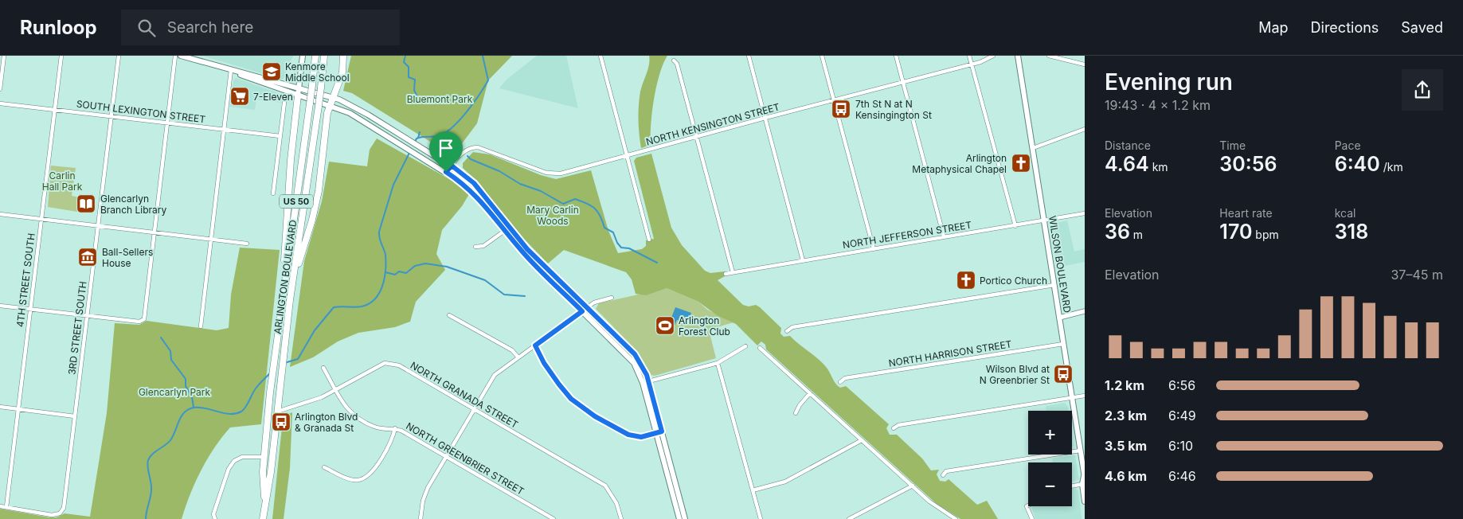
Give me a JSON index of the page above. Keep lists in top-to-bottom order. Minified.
{"streets":{"highway":["US 50","ARLINGTON BOULEVARD"],"main road":["WILSON BOULEVARD"],"street":["SOUTH LEXINGTON STREET","NORTH KENSINGTON STREET","NORTH JEFFERSON STREET","4TH STREET SOUTH","3RD STREET SOUTH","NORTH HARRISON STREET","NORTH GRANADA STREET","NORTH GREENBRIER STREET"]},"crossings":[["SOUTH LEXINGTON STREET","4TH STREET SOUTH"],["SOUTH LEXINGTON STREET","3RD STREET SOUTH"],["NORTH JEFFERSON STREET","WILSON BOULEVARD"],["WILSON BOULEVARD","NORTH HARRISON STREET"],["ARLINGTON BOULEVARD","NORTH GRANADA STREET"],["4TH STREET SOUTH","3RD STREET SOUTH"],["NORTH GRANADA STREET","NORTH GREENBRIER STREET"]],"parks":["Bluemont Park","Carlin Hall Park","Mary Carlin Woods","Glencarlyn Park"],"places":{"school or university":["Kenmore Middle School"],"supermarket":["7-Eleven"],"bus stop":["7th St N at N Kensingington St","Wilson Blvd at N Greenbrier St","Arlington Blvd & Granada St"],"church":["Arlington Metaphysical Chapel","Portico Church"],"library":["Glencarlyn Branch Library"],"museum":["Ball-Sellers House"],"sports":["Arlington Forest Club"]},"page":{"header":"Runloop","search":"Search here","nav":["Map","Directions","Saved"],"heading":["Evening run","19:43 · 4 × 1.2 km"],"stats":[["Distance","4.64 km"],["Time","30:56"],["Pace","6:40 /km"],["Elevation","36 m"],["Heart rate","170 bpm"],["kcal","318"]],"chart":["Elevation","37–45 m"],"list":[{"name":"1.2 km","note":"6:56"},{"name":"2.3 km","note":"6:49"},{"name":"3.5 km","note":"6:10"},{"name":"4.6 km","note":"6:46"}],"map_buttons":["+","−"]}}
